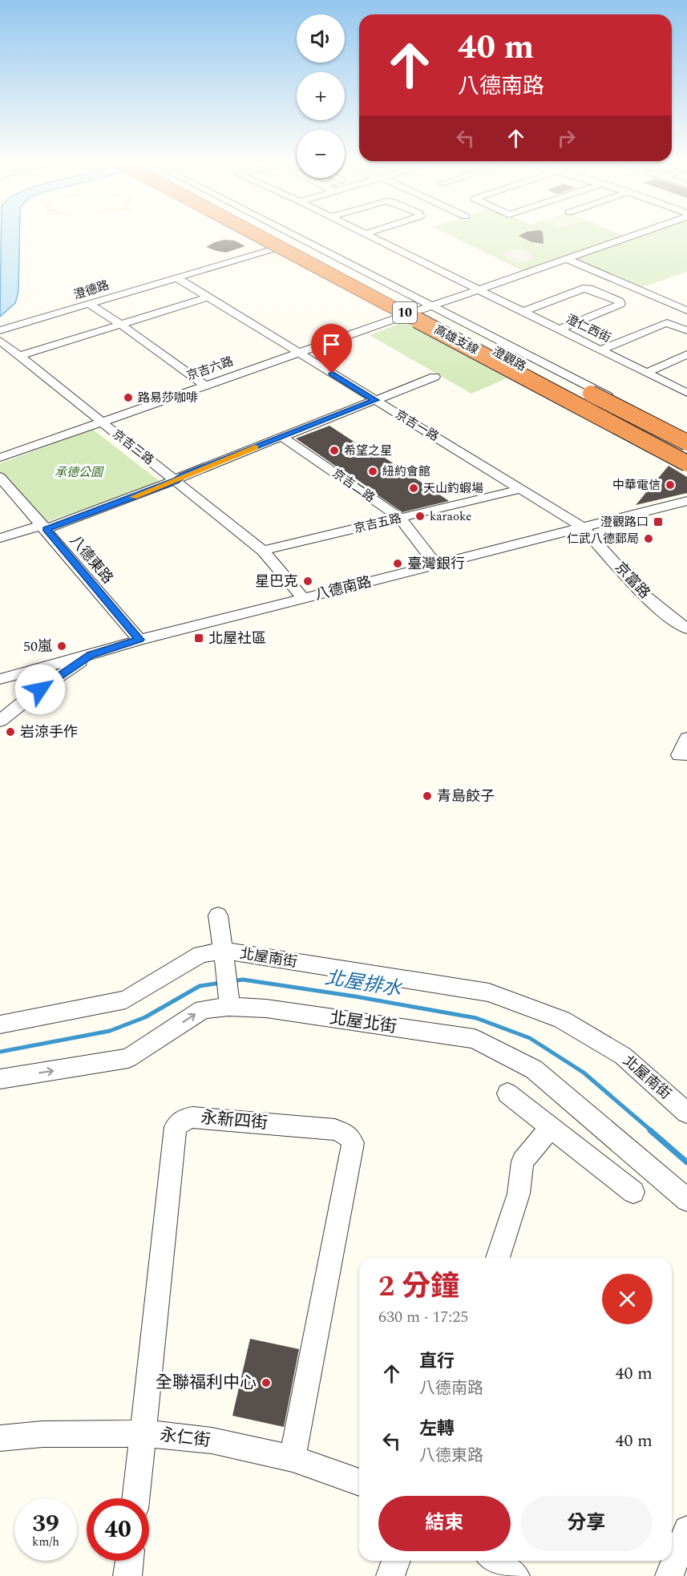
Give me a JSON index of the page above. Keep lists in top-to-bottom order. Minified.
{"streets":{"highway":["10","高雄支線"],"street":["澄德路","澄仁西街","澄觀路","京吉六路","京吉一路","京吉三路","京吉二路","京吉五路","八德東路","京富路","八德南路","北屋南街","北屋北街","永新四街","永仁街"]},"crossings":[["澄德路","澄觀路"],["澄德路","京吉一路"],["澄仁西街","京吉六路"],["澄觀路","京吉六路"],["京吉六路","京吉一路"],["京吉六路","京吉三路"],["京吉一路","京吉五路"],["京吉一路","京富路"],["京吉一路","八德南路"],["京吉三路","京吉五路"],["京吉三路","八德南路"],["京吉二路","京吉五路"],["京吉二路","八德南路"],["八德東路","八德南路"],["京富路","八德南路"],["永新四街","永仁街"]],"water":["北屋排水"],"parks":["承德公園"],"places":{"other":["路易莎咖啡","希望之星","紐約會館","中華電信","天山釣蝦場","karaoke","仁武八德郵局","臺灣銀行","星巴克","50嵐","岩涼手作","青島餃子","全聯福利中心"],"transit":["澄觀路口","北屋社區"]},"page":{"map_buttons":["+","−"],"turn":["40 m","八德南路"],"heading":["2 分鐘","630 m · 17:25"],"list":[{"name":"直行","note":"八德南路","value":"40 m"},{"name":"左轉","note":"八德東路","value":"40 m"}],"buttons":["結束","分享"],"speed":"39 km/h","limit":"40"}}
